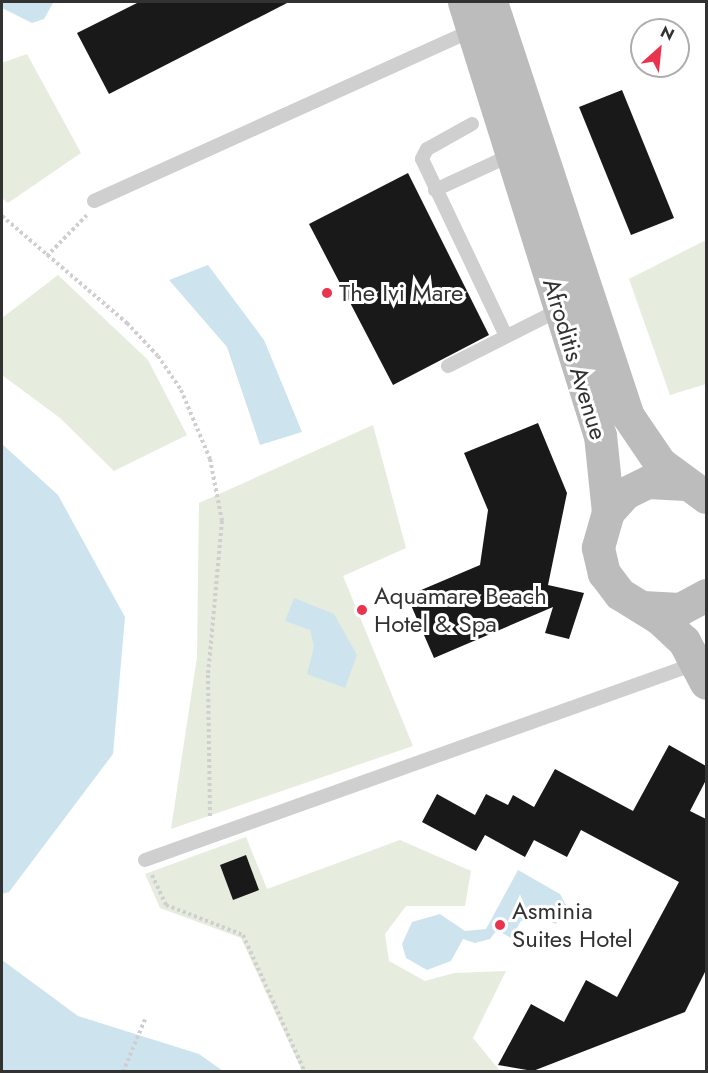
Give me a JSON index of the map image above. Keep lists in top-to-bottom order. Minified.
{"streets":{"main road":["Afroditis Avenue"]},"places":["The Ivi Mare","Aquamare Beach Hotel & Spa","Asminia Suites Hotel"],"north":"top right"}
